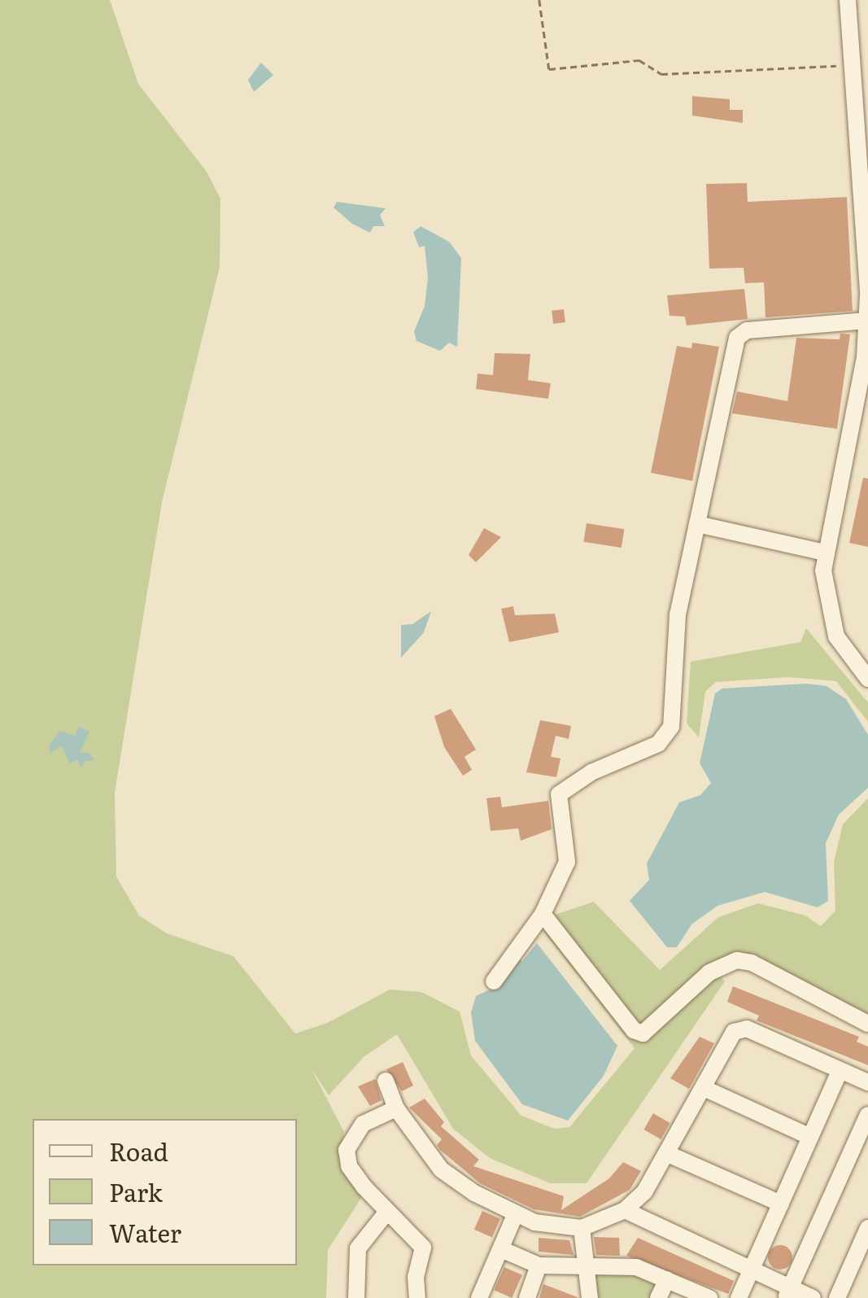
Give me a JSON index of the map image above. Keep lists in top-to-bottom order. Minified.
{"legend":["Road","Park","Water"]}
